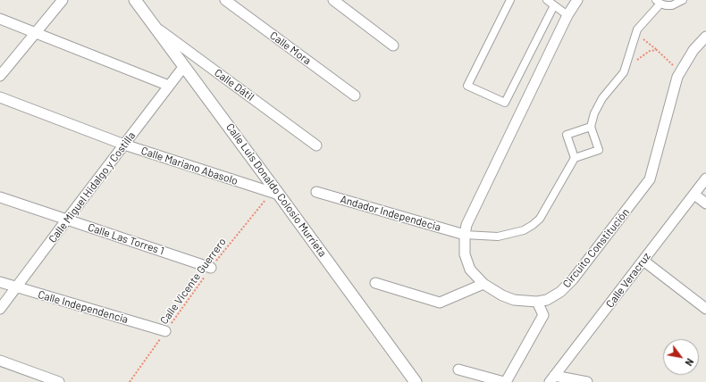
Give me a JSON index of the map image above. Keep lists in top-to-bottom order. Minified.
{"streets":{"street":["Calle Mora","Calle Dátil","Calle Mariano Abasolo","Calle Miguel Hidalgo y Costilla","Calle Luis Donaldo Colosio Murrieta","Andador Independecia","Calle Las Torres 1","Circuito Constitución","Calle Veracruz","Calle Independencia"],"path":["Calle Vicente Guerrero"]},"crossings":[["Calle Dátil","Calle Luis Donaldo Colosio Murrieta"],["Calle Mariano Abasolo","Calle Miguel Hidalgo y Costilla"],["Calle Mariano Abasolo","Calle Luis Donaldo Colosio Murrieta"],["Calle Mariano Abasolo","Calle Vicente Guerrero"],["Calle Miguel Hidalgo y Costilla","Calle Luis Donaldo Colosio Murrieta"],["Calle Miguel Hidalgo y Costilla","Calle Las Torres 1"],["Calle Miguel Hidalgo y Costilla","Calle Independencia"],["Calle Luis Donaldo Colosio Murrieta","Calle Vicente Guerrero"],["Andador Independecia","Circuito Constitución"],["Calle Las Torres 1","Calle Vicente Guerrero"],["Calle Vicente Guerrero","Calle Independencia"]],"north":"bottom right"}
